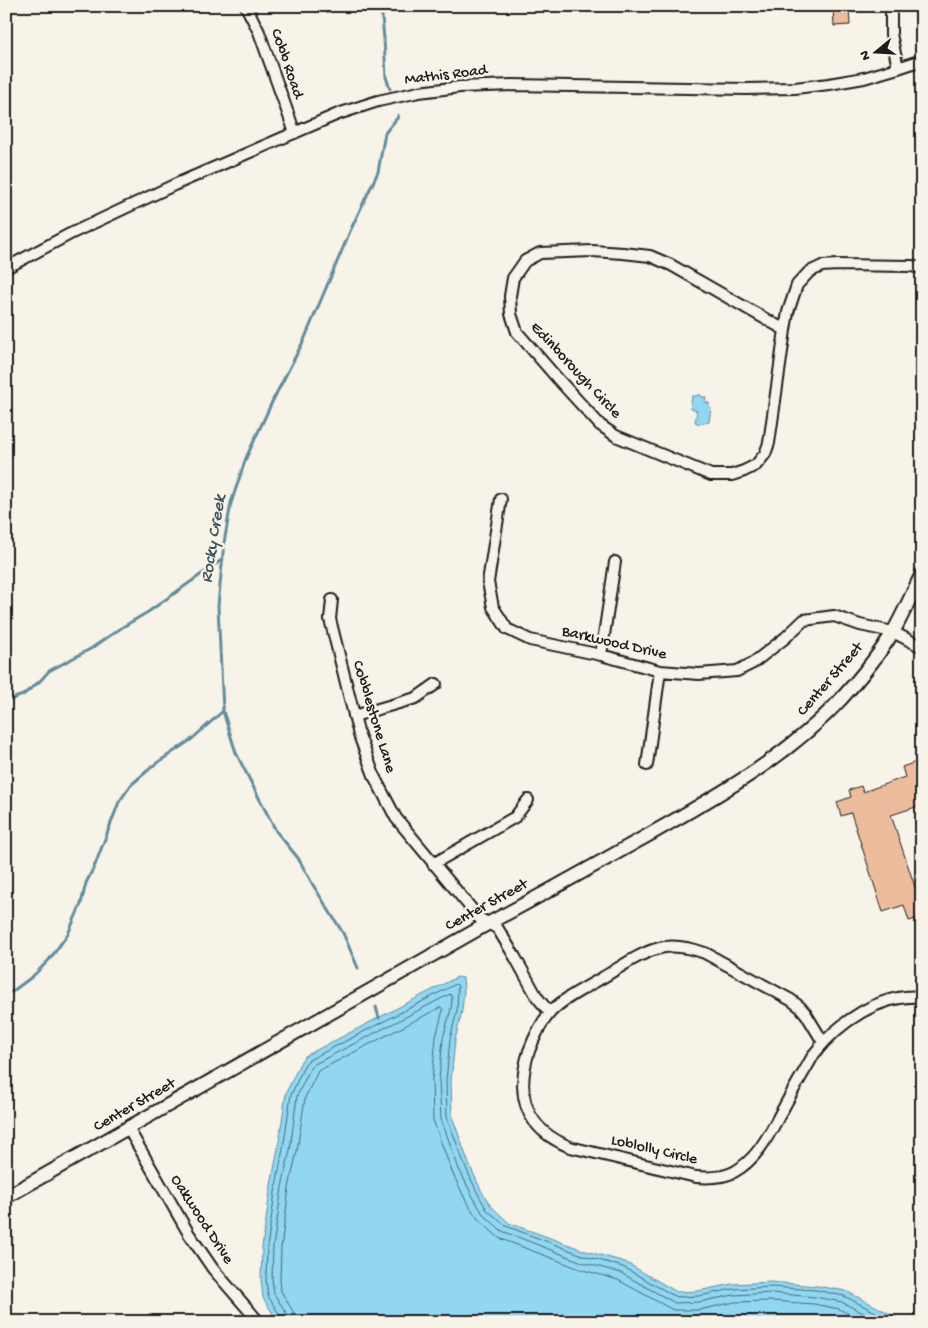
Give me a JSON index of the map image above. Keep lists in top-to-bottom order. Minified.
{"streets":{"street":["Cobb Road","Mathis Road","Edinborough Circle","Barkwood Drive","Center Street","Cobblestone Lane","Loblolly Circle","Oakwood Drive"]},"crossings":[["Cobb Road","Mathis Road"],["Barkwood Drive","Center Street"],["Center Street","Cobblestone Lane"],["Center Street","Oakwood Drive"]],"water":["Rocky Creek"],"north":"left"}
